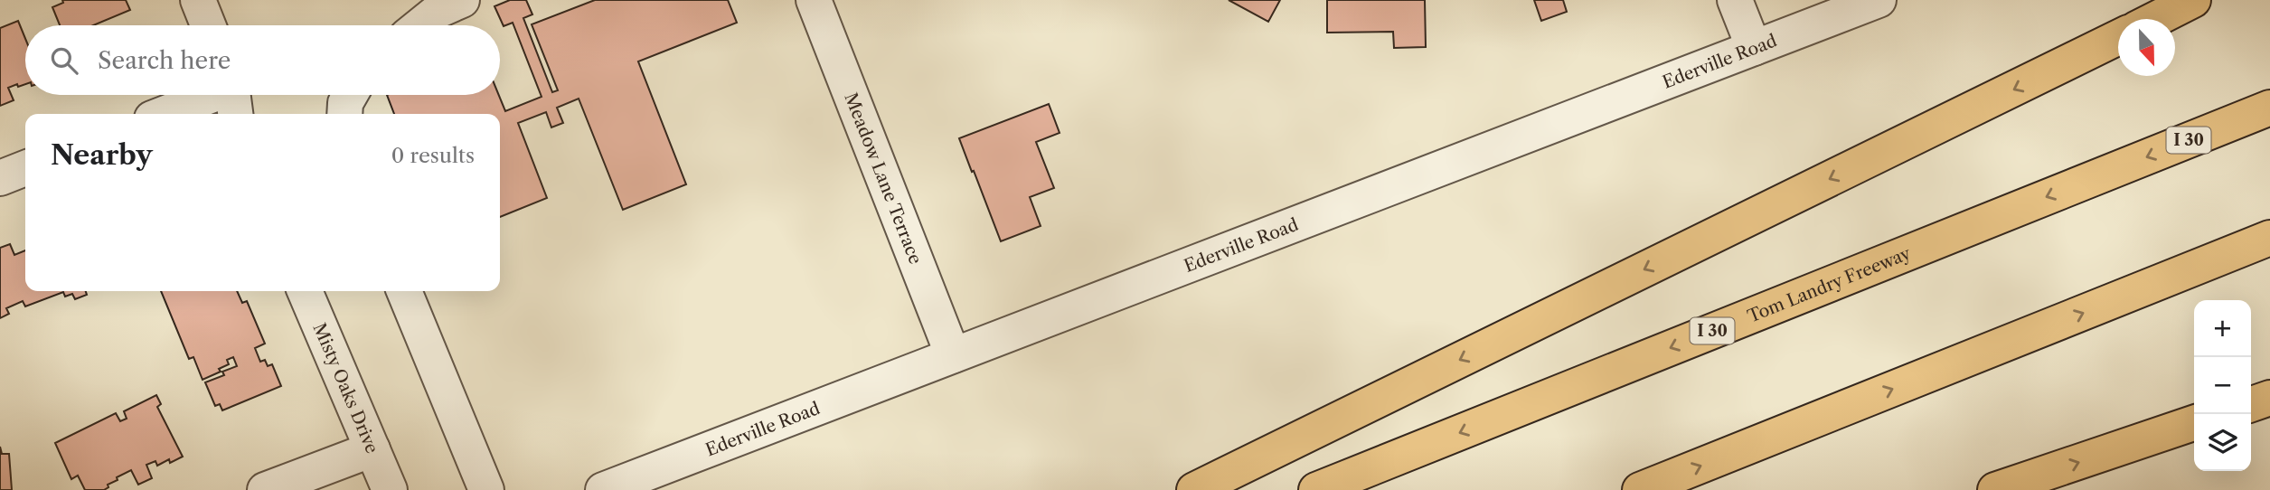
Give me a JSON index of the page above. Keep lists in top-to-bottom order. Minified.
{"streets":{"highway":["I 30","Tom Landry Freeway"],"street":["Ederville Road","Meadow Lane Terrace","Misty Oaks Drive"]},"crossings":[["Ederville Road","Meadow Lane Terrace"]],"north":"bottom","page":{"search":"Search here","heading":["Nearby","0 results"],"map_buttons":["+","−"]}}
